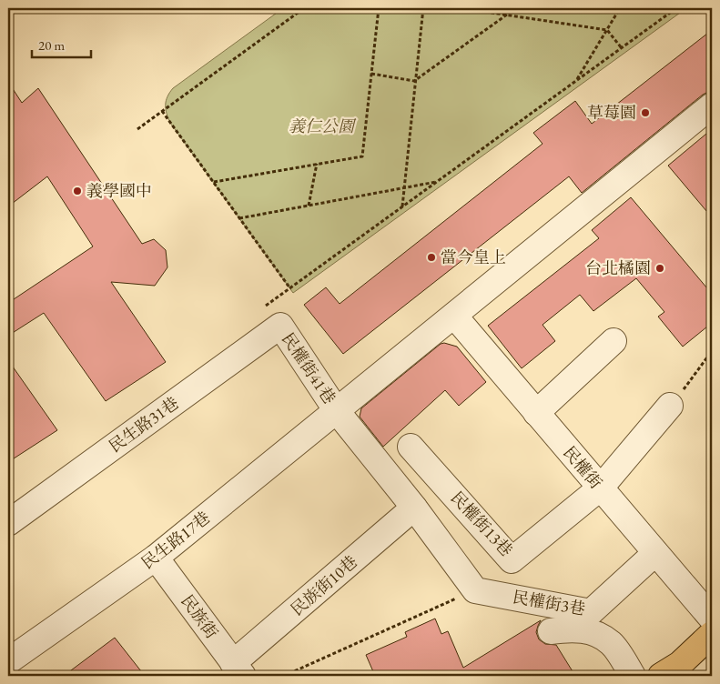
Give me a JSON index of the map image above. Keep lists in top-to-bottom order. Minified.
{"streets":{"street":["民權街41巷","民生路31巷","民權街","民權街13巷","民生路17巷","民族街10巷","民權街3巷","民族街"]},"crossings":[["民權街41巷","民生路31巷"],["民權街41巷","民生路17巷"],["民權街41巷","民族街10巷"],["民權街41巷","民權街3巷"],["民權街","民權街13巷"],["民權街","民權街3巷"],["民生路17巷","民族街"],["民族街10巷","民族街"]],"parks":["義仁公園"],"places":["草莓園","義學國中","當今皇上","台北橘園"],"scale_bar":"20 m"}
